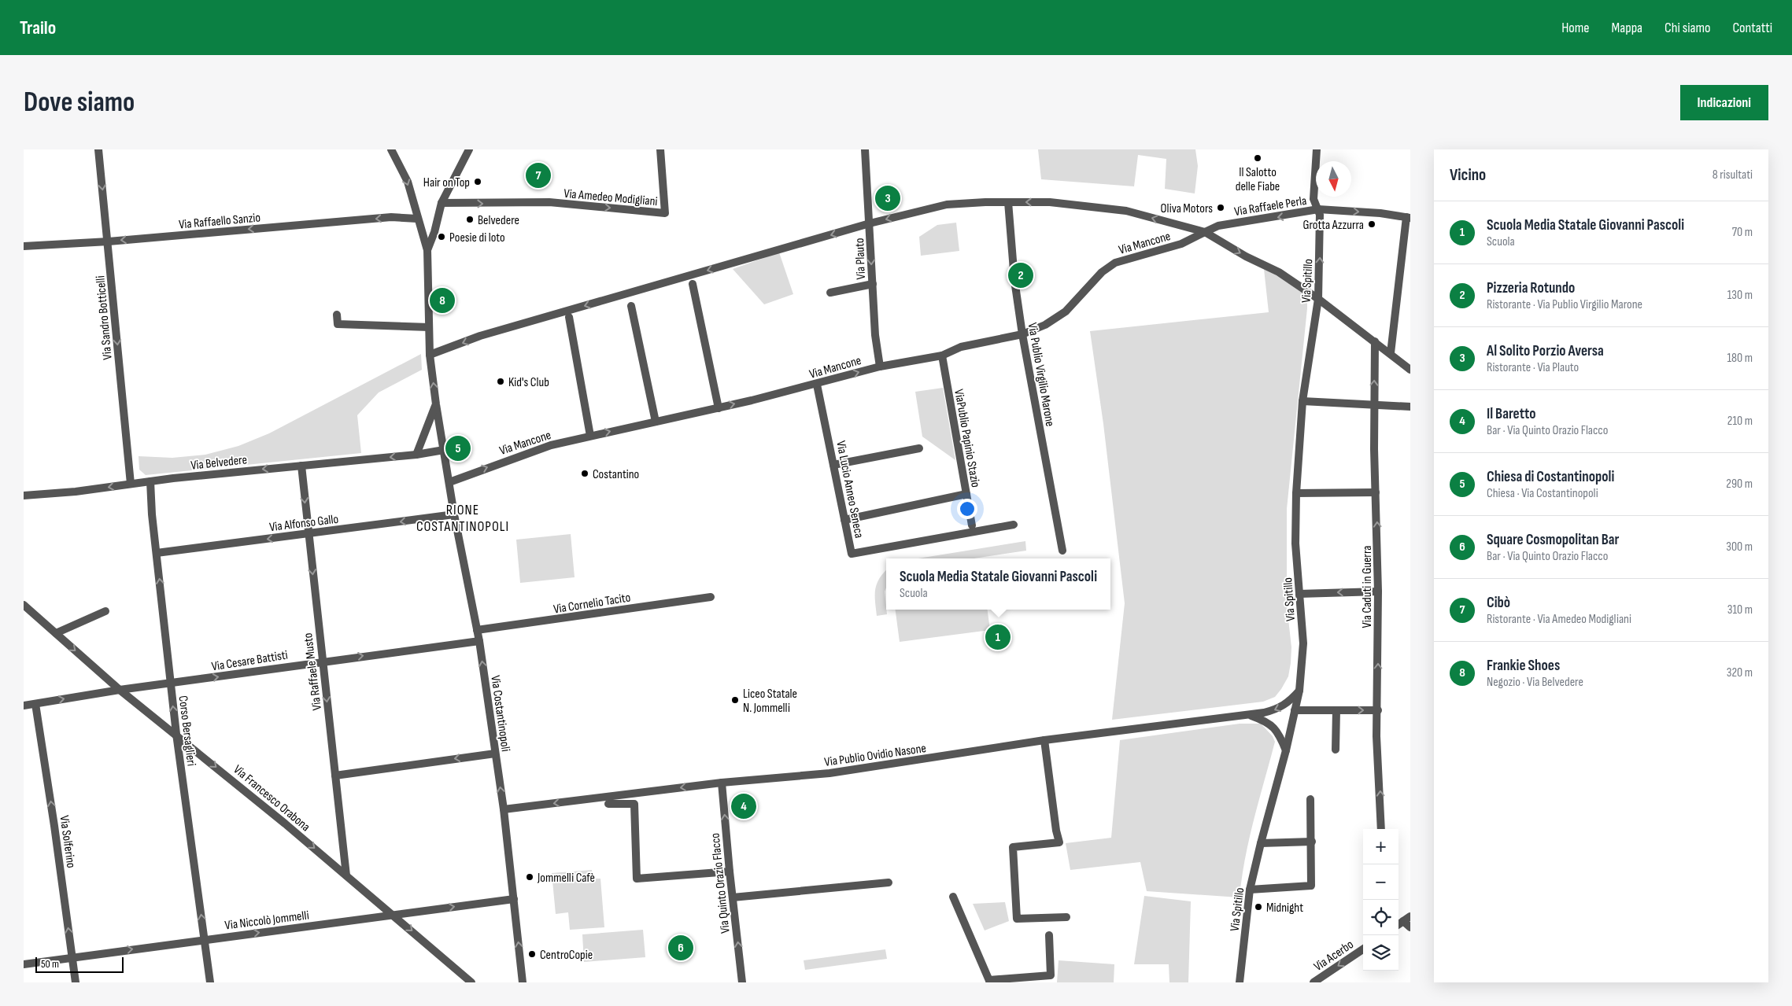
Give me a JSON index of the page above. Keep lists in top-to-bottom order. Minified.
{"streets":{"street":["Via Amedeo Modigliani","Via Raffaele Perla","Via Raffaello Sanzio","Via Mancone","Via Plauto","Via Spitillo","Via Sandro Botticelli","Via Publio Virgilio Marone","ViaPublio Papinio Stazio","Via Belvedere","Via Lucio Anneo Seneca","Via Alfonso Gallo","Via Caduti in Guerra","Via Cornelio Tacito","Via Cesare Battisti","Via Raffaele Musto","Via Costantinopoli","Corso Bersaglieri","Via Publio Ovidio Nasone","Via Francesco Orabona","Via Solferino","Via Quinto Orazio Flacco","Via Niccolò Jommelli","Via Acerbo"]},"crossings":[["Via Raffaele Perla","Via Mancone"],["Via Raffaele Perla","Via Spitillo"],["Via Raffaello Sanzio","Via Sandro Botticelli"],["Via Mancone","Via Plauto"],["Via Mancone","Via Publio Virgilio Marone"],["Via Mancone","ViaPublio Papinio Stazio"],["Via Mancone","Via Lucio Anneo Seneca"],["Via Mancone","Via Costantinopoli"],["Via Spitillo","Via Publio Ovidio Nasone"],["Via Sandro Botticelli","Via Belvedere"],["Via Belvedere","Via Raffaele Musto"],["Via Belvedere","Via Costantinopoli"],["Via Belvedere","Corso Bersaglieri"],["Via Alfonso Gallo","Via Raffaele Musto"],["Via Alfonso Gallo","Via Costantinopoli"],["Via Alfonso Gallo","Corso Bersaglieri"],["Via Cornelio Tacito","Via Costantinopoli"],["Via Cesare Battisti","Via Raffaele Musto"],["Via Cesare Battisti","Via Costantinopoli"],["Via Cesare Battisti","Corso Bersaglieri"],["Via Cesare Battisti","Via Francesco Orabona"],["Via Cesare Battisti","Via Solferino"],["Via Raffaele Musto","Via Francesco Orabona"],["Via Costantinopoli","Via Publio Ovidio Nasone"],["Via Costantinopoli","Via Niccolò Jommelli"],["Corso Bersaglieri","Via Francesco Orabona"],["Corso Bersaglieri","Via Niccolò Jommelli"],["Via Publio Ovidio Nasone","Via Quinto Orazio Flacco"],["Via Francesco Orabona","Via Niccolò Jommelli"],["Via Solferino","Via Niccolò Jommelli"]],"one_way":["Via Raffaello Sanzio","Via Mancone","Via Sandro Botticelli","Via Belvedere","Via Alfonso Gallo","Via Caduti in Guerra","Via Cesare Battisti","Via Raffaele Musto","Via Costantinopoli","Corso Bersaglieri","Via Francesco Orabona","Via Solferino","Via Quinto Orazio Flacco","Via Niccolò Jommelli","Via Acerbo"],"districts":["RIONE COSTANTINOPOLI"],"places":["Il Salotto delle Fiabe","Hair on Top","Oliva Motors","Belvedere","Grotta Azzurra","Poesie di loto","Kid's Club","Costantino","Liceo Statale N. Jommelli","Jommelli Cafè","Midnight","CentroCopie"],"scale_bar":"50 m","north":"bottom","page":{"header":"Trailo","nav":["Home","Mappa","Chi siamo","Contatti"],"buttons":"Indicazioni","title":"Dove siamo","heading":["Vicino","8 risultati"],"pins":["7","3","2","8","5","1","4","6"],"list":[{"mark":"1","name":"Scuola Media Statale Giovanni Pascoli","note":"Scuola","value":"70 m"},{"mark":"2","name":"Pizzeria Rotundo","note":"Ristorante · Via Publio Virgilio Marone","value":"130 m"},{"mark":"3","name":"Al Solito Porzio Aversa","note":"Ristorante · Via Plauto","value":"180 m"},{"mark":"4","name":"Il Baretto","note":"Bar · Via Quinto Orazio Flacco","value":"210 m"},{"mark":"5","name":"Chiesa di Costantinopoli","note":"Chiesa · Via Costantinopoli","value":"290 m"},{"mark":"6","name":"Square Cosmopolitan Bar","note":"Bar · Via Quinto Orazio Flacco","value":"300 m"},{"mark":"7","name":"Cibò","note":"Ristorante · Via Amedeo Modigliani","value":"310 m"},{"mark":"8","name":"Frankie Shoes","note":"Negozio · Via Belvedere","value":"320 m"}],"popup":["Scuola Media Statale Giovanni Pascoli","Scuola"],"map_buttons":["+","−"],"scale":"50 m"}}
